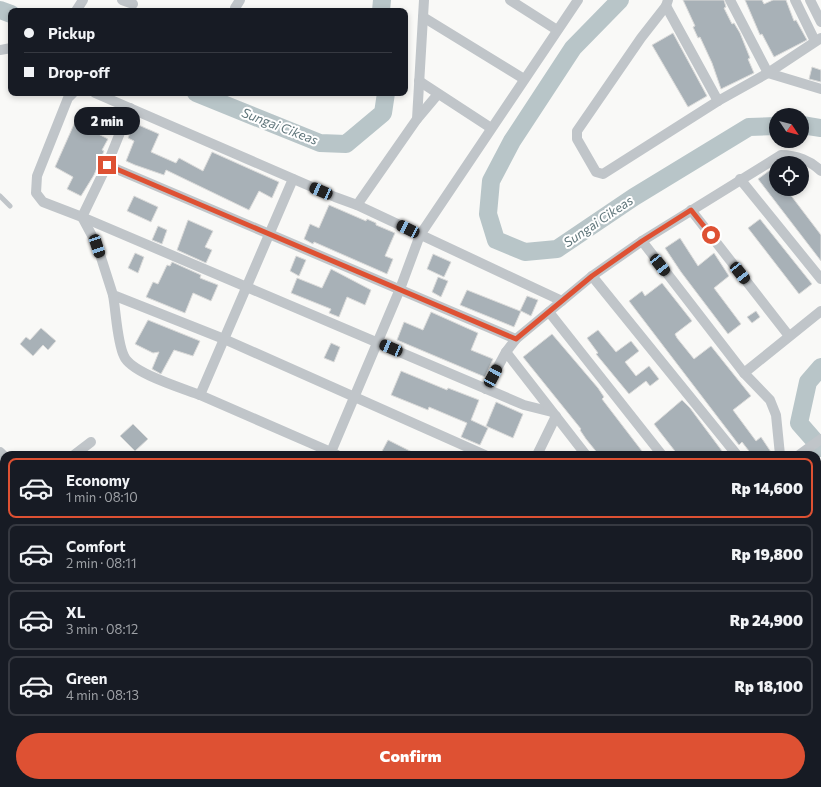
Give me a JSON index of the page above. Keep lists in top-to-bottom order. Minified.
{"water":["Sungai Cikeas"],"north":"bottom right","page":{"banner":["Pickup","Drop-off"],"bubble":"2 min","list":[{"name":"Economy","note":"1 min · 08:10","value":"Rp 14,600"},{"name":"Comfort","note":"2 min · 08:11","value":"Rp 19,800"},{"name":"XL","note":"3 min · 08:12","value":"Rp 24,900"},{"name":"Green","note":"4 min · 08:13","value":"Rp 18,100"}],"buttons":"Confirm"}}
